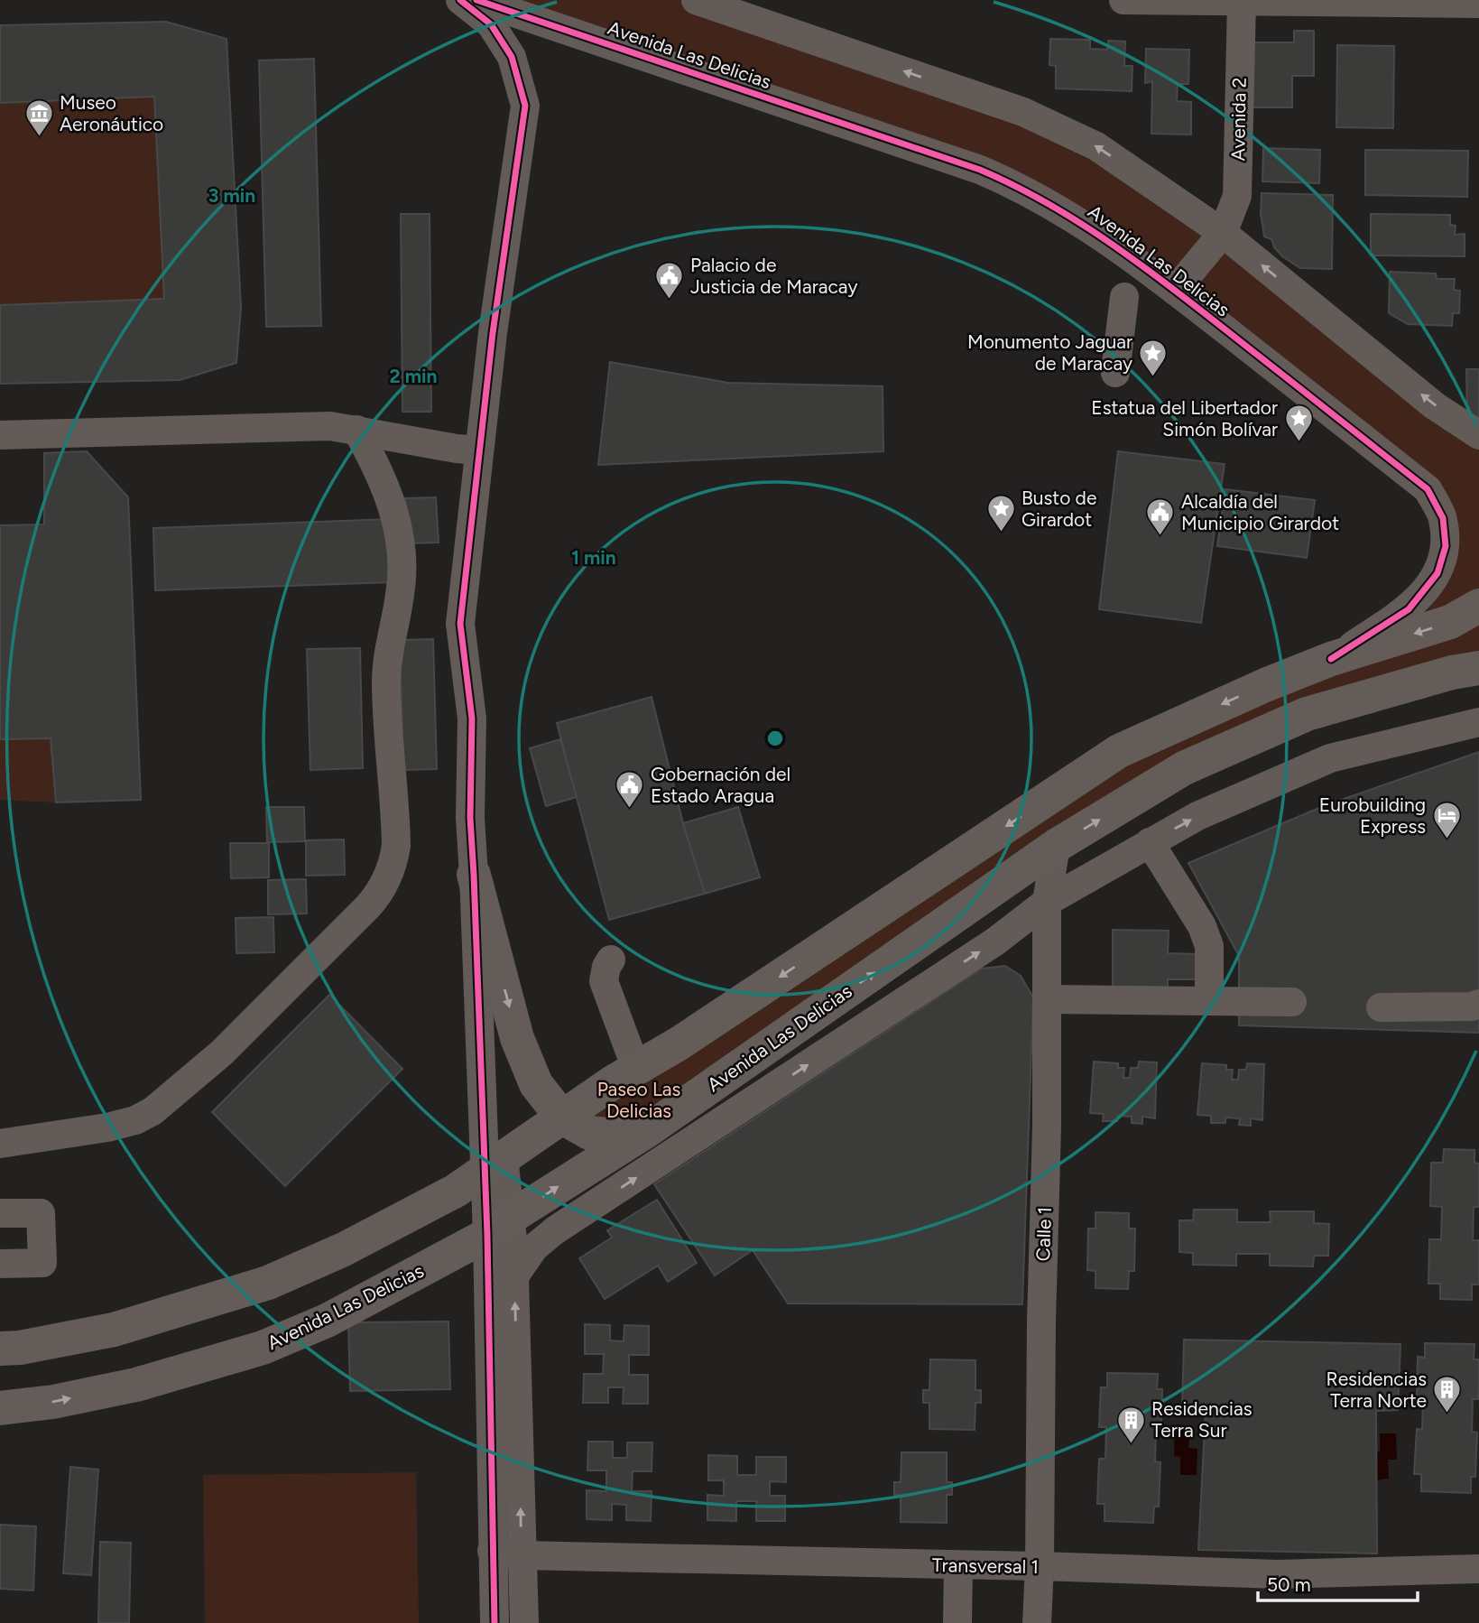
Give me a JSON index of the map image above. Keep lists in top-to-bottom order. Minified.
{"streets":{"main road":["Avenida Las Delicias"],"street":["Avenida 2","Calle 1","Transversal 1"]},"crossings":[["Avenida Las Delicias","Avenida 2"],["Avenida Las Delicias","Calle 1"],["Calle 1","Transversal 1"]],"parks":["Paseo Las Delicias"],"places":{"museum":["Museo Aeronáutico"],"public building":["Palacio de Justicia de Maracay","Alcaldía del Municipio Girardot","Gobernación del Estado Aragua"],"place":["Monumento Jaguar de Maracay","Estatua del Libertador Simón Bolívar","Busto de Girardot"],"hotel":["Eurobuilding Express"],"building":["Residencias Terra Norte","Residencias Terra Sur"]},"scale_bar":"50 m","rings":["3 min","2 min","1 min"]}
